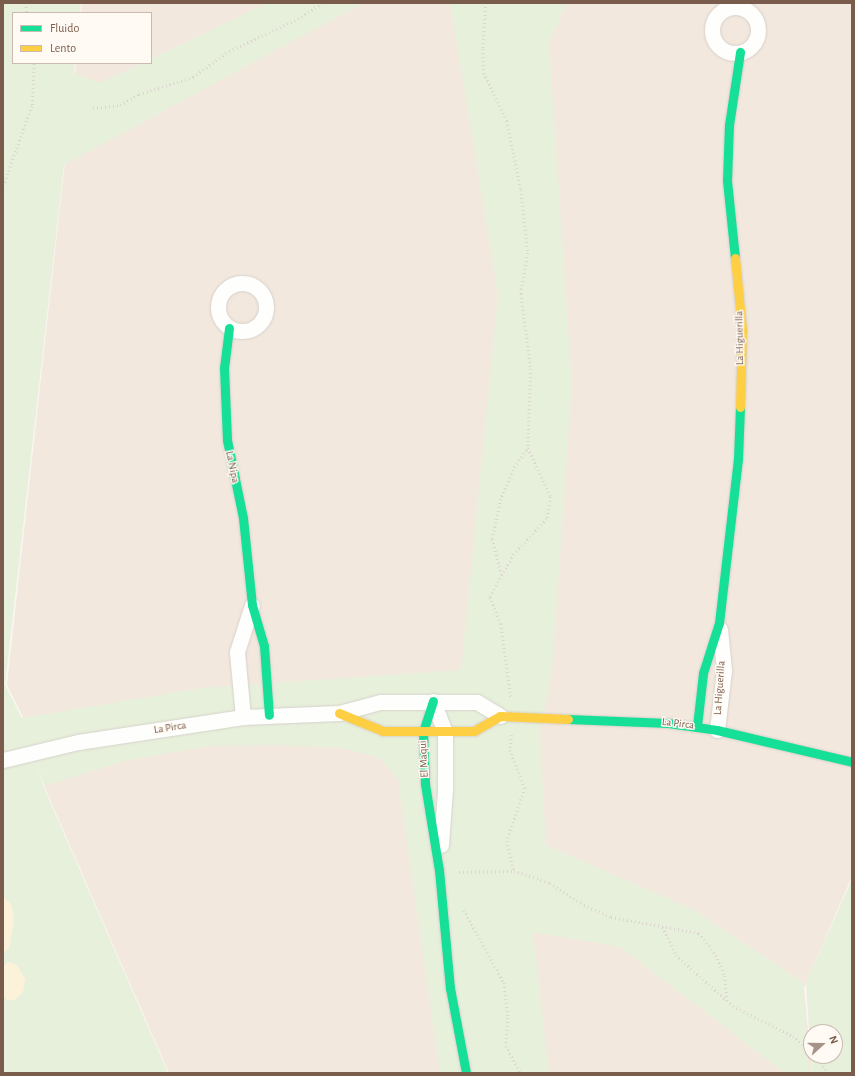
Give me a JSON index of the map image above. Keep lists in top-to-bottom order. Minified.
{"streets":{"street":["La Higuerilla","La Nipa","La Pirca","El Maqui"]},"crossings":[["La Higuerilla","La Pirca"],["La Nipa","La Pirca"],["La Pirca","El Maqui"]],"legend":["Fluido","Lento"],"north":"right"}
